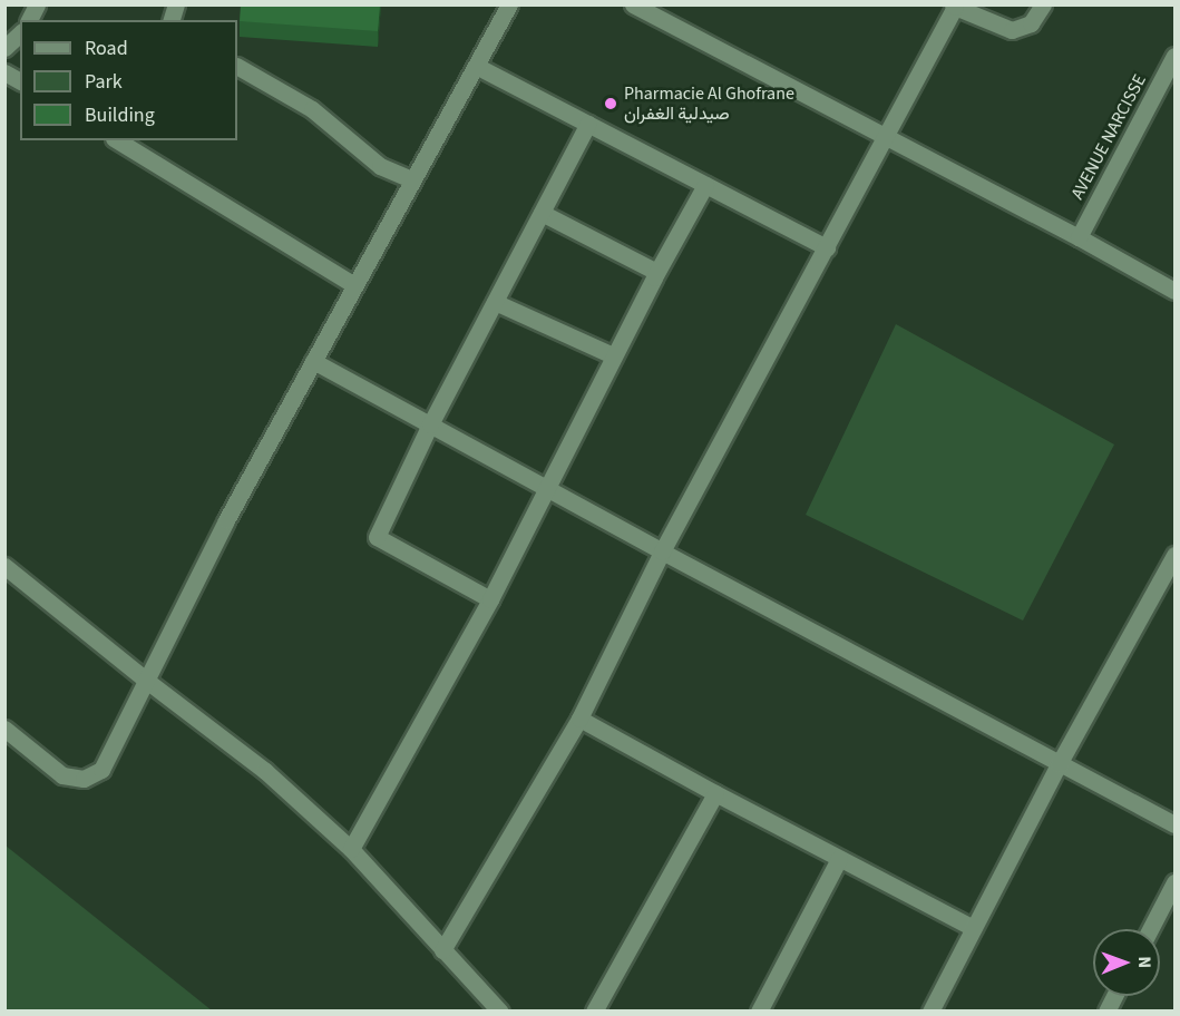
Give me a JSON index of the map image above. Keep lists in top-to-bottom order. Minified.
{"streets":{"street":["AVENUE NARCISSE"]},"places":["Pharmacie Al Ghofrane صيدلية الغفران"],"legend":["Road","Park","Building"],"north":"right"}
